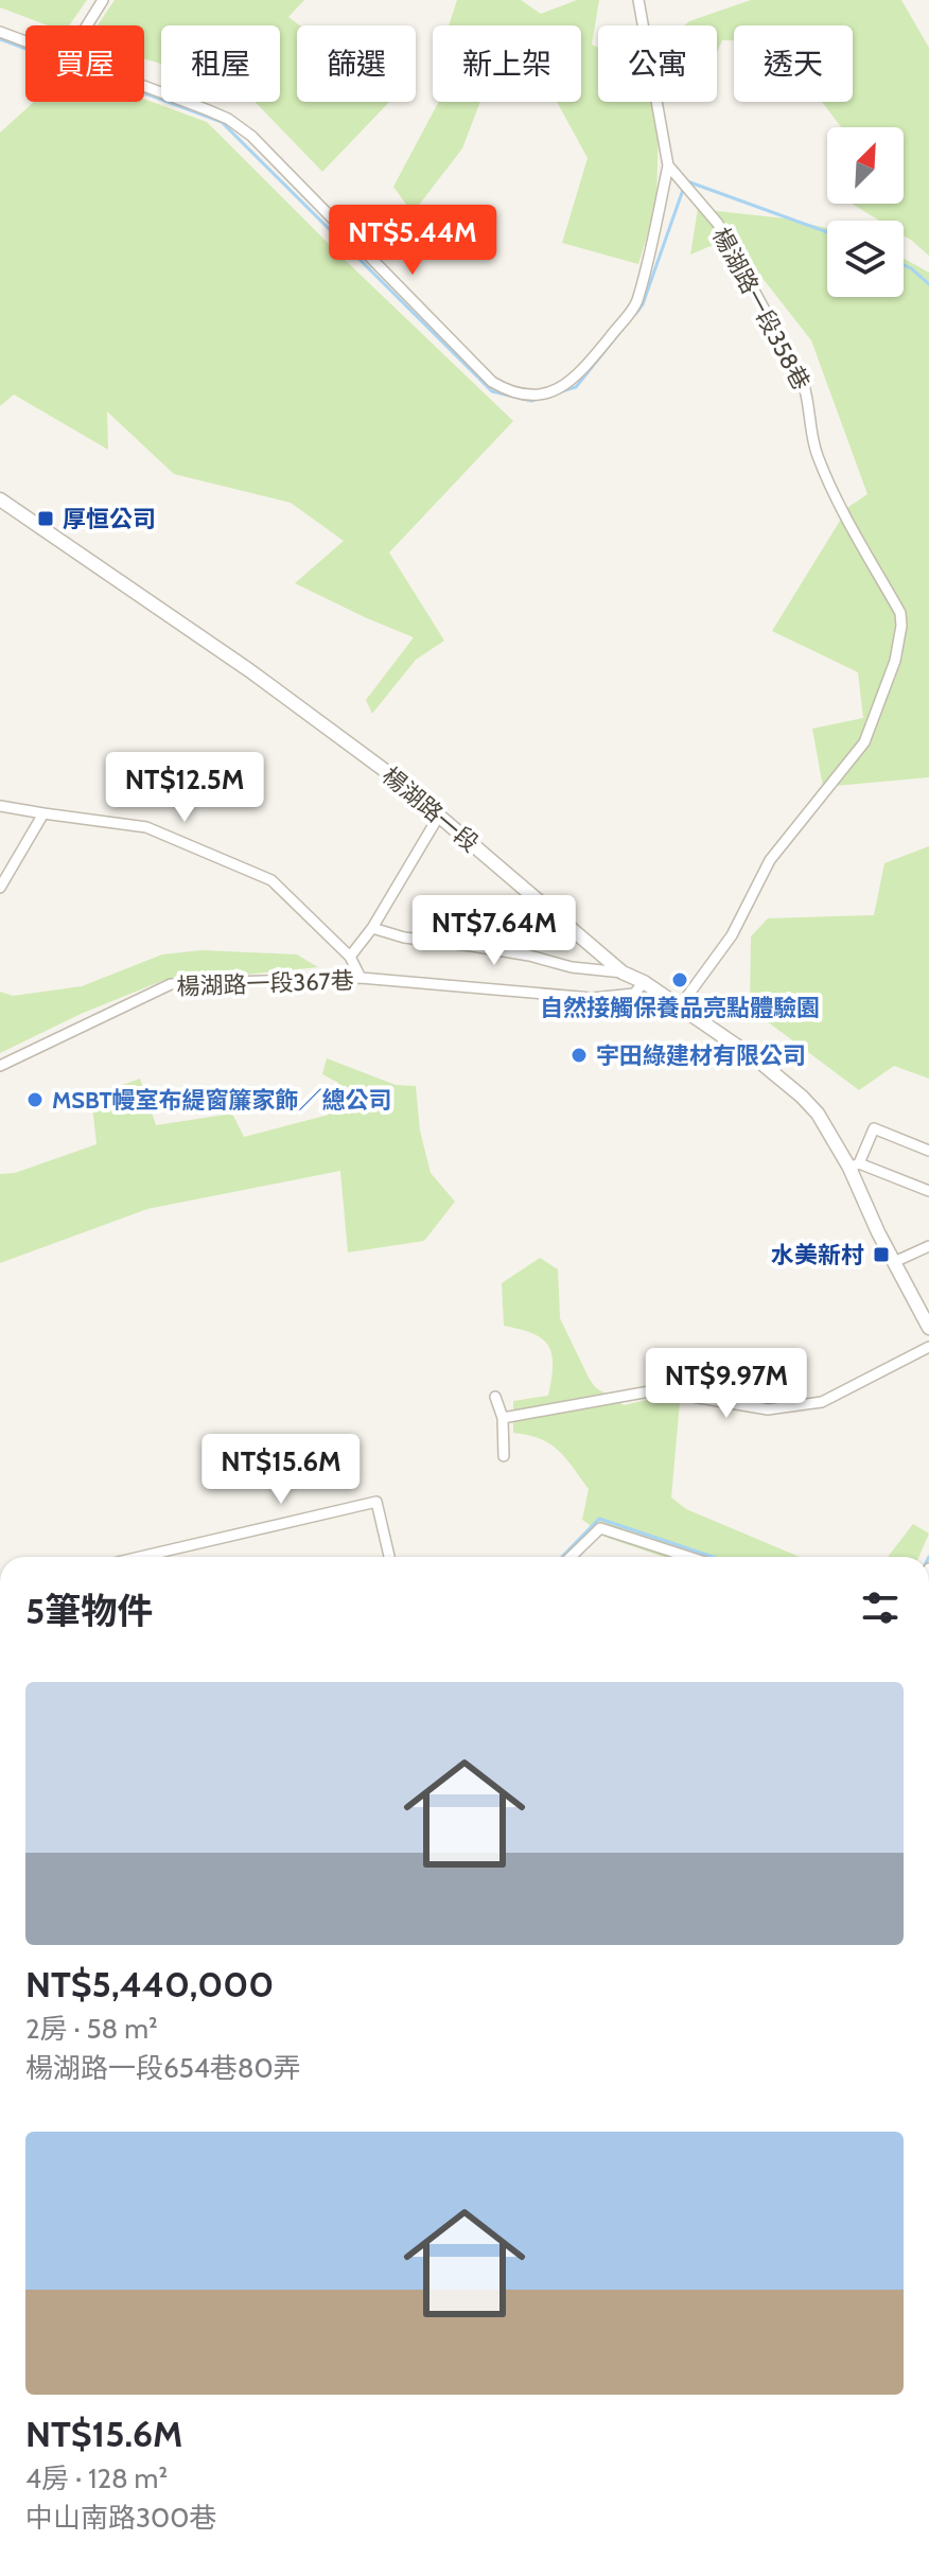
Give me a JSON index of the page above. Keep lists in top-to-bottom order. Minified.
{"streets":{"street":["楊湖路一段358巷","楊湖路一段","楊湖路一段367巷"]},"crossings":[["楊湖路一段358巷","楊湖路一段"],["楊湖路一段","楊湖路一段367巷"]],"places":{"transit":["厚恒公司","水美新村"],"other":["自然接觸保養品亮點體驗園","宇田綠建材有限公司","MSBT幔室布緹窗簾家飾／總公司"]},"north":"top right","page":{"chip":["買屋","租屋","篩選","新上架","公寓","透天"],"price":["NT$5.44M","NT$12.5M","NT$7.64M","NT$9.97M","NT$15.6M"],"heading":"5筆物件","list":[{"name":"NT$5,440,000","note":"2房 · 58 m² · 楊湖路一段654巷80弄"},{"name":"NT$15.6M","note":"4房 · 128 m² · 中山南路300巷"}]}}
